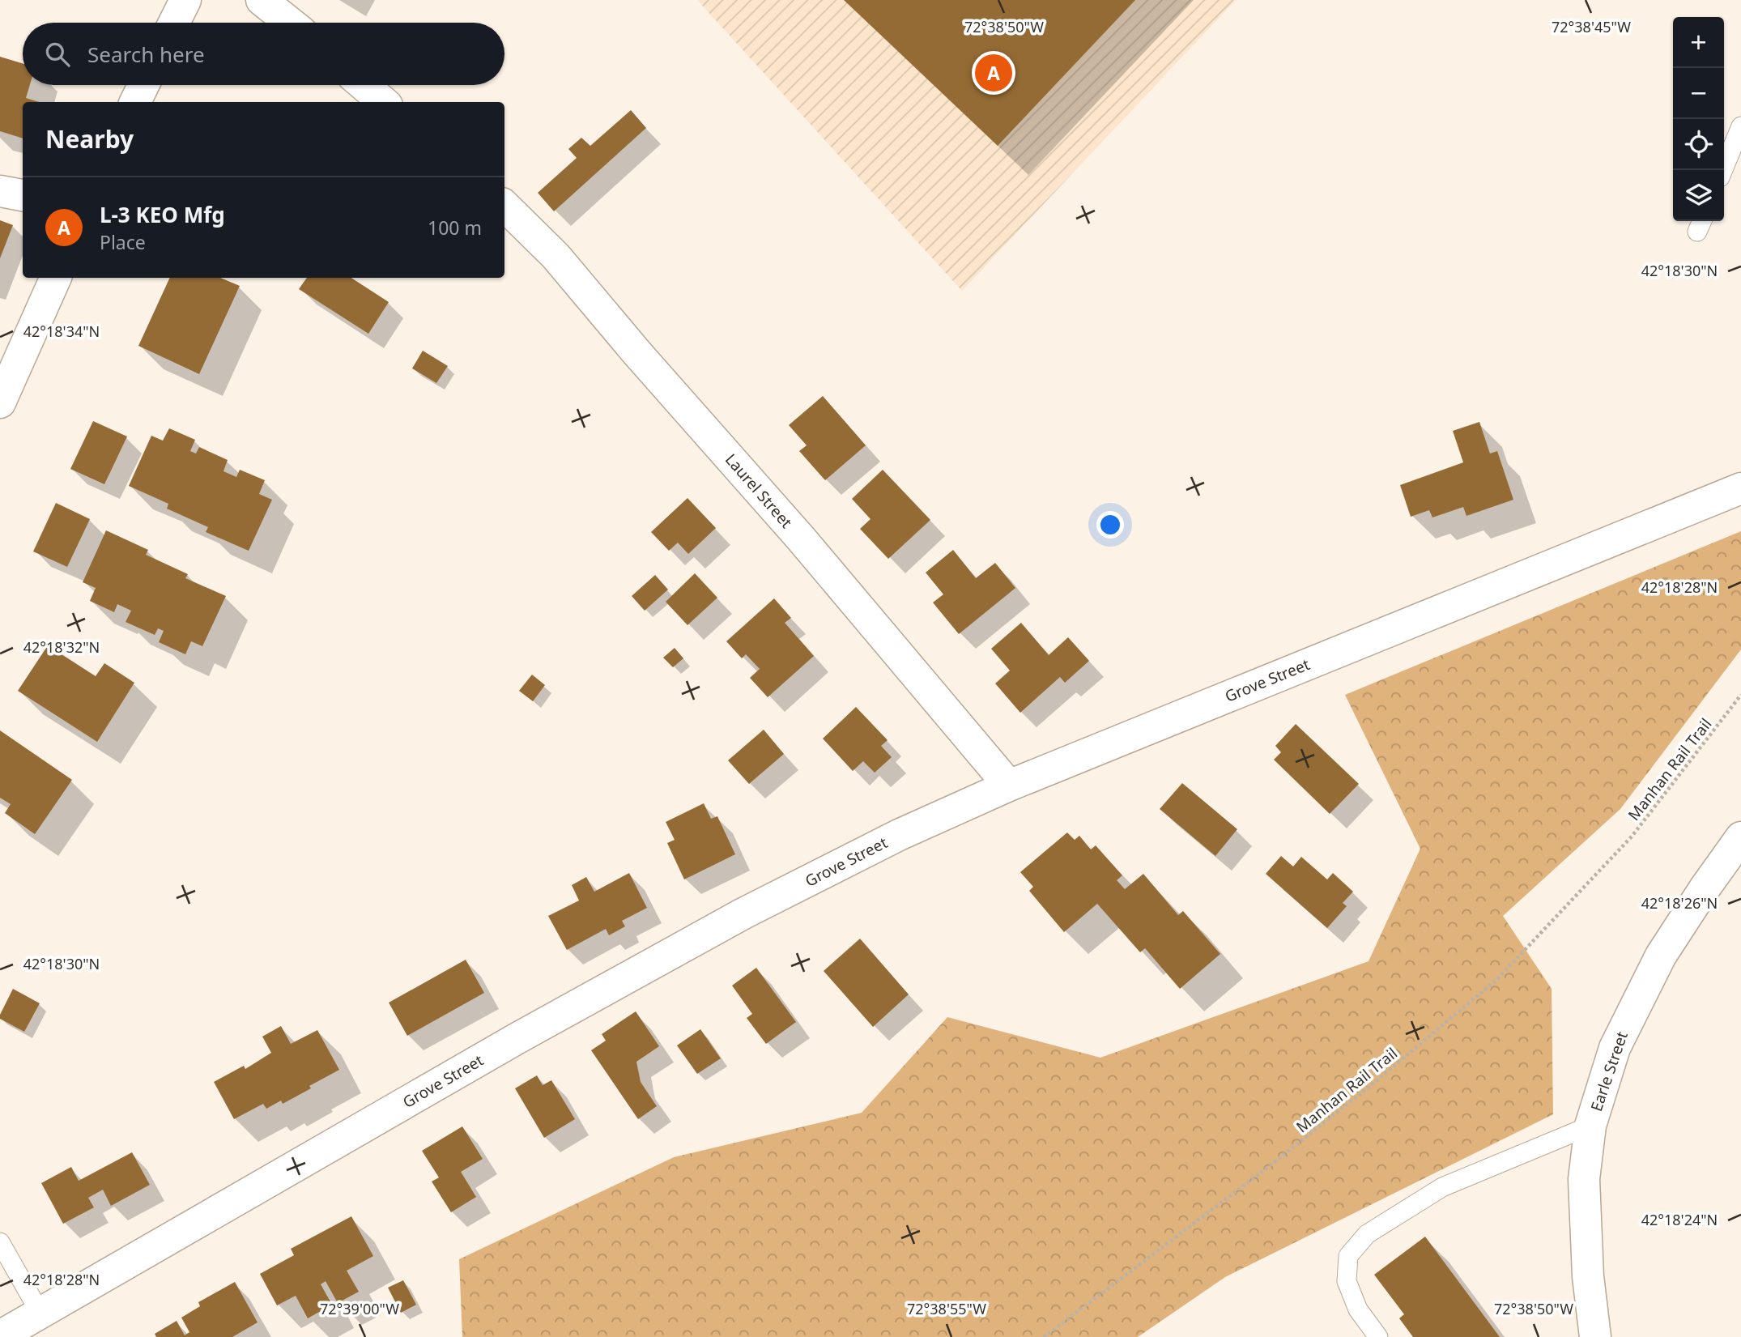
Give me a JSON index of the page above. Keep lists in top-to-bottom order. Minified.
{"streets":{"street":["Laurel Street","Grove Street","Earle Street"],"path":["Manhan Rail Trail"]},"crossings":[["Laurel Street","Grove Street"]],"page":{"map_buttons":["+","−"],"search":"Search here","pins":"A","heading":"Nearby","list":[{"mark":"A","name":"L-3 KEO Mfg","note":"Place","value":"100 m"}]},"coordinates":["72°38'50\"W","72°38'45\"W","42°18'30\"N","42°18'34\"N","42°18'28\"N","42°18'32\"N","42°18'26\"N","42°18'24\"N","72°39'00\"W","72°38'55\"W"]}
